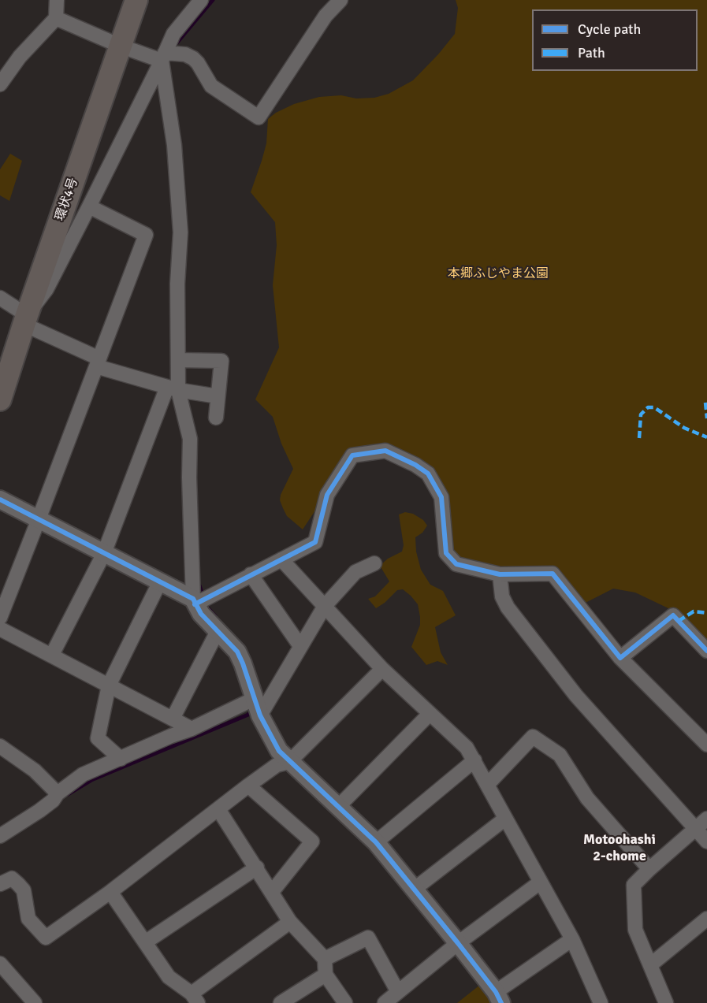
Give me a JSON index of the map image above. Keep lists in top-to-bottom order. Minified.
{"streets":{"main road":["環状4号"]},"districts":["Motoohashi 2-chome"],"parks":["本郷ふじやま公園"],"legend":["Cycle path","Path"]}
